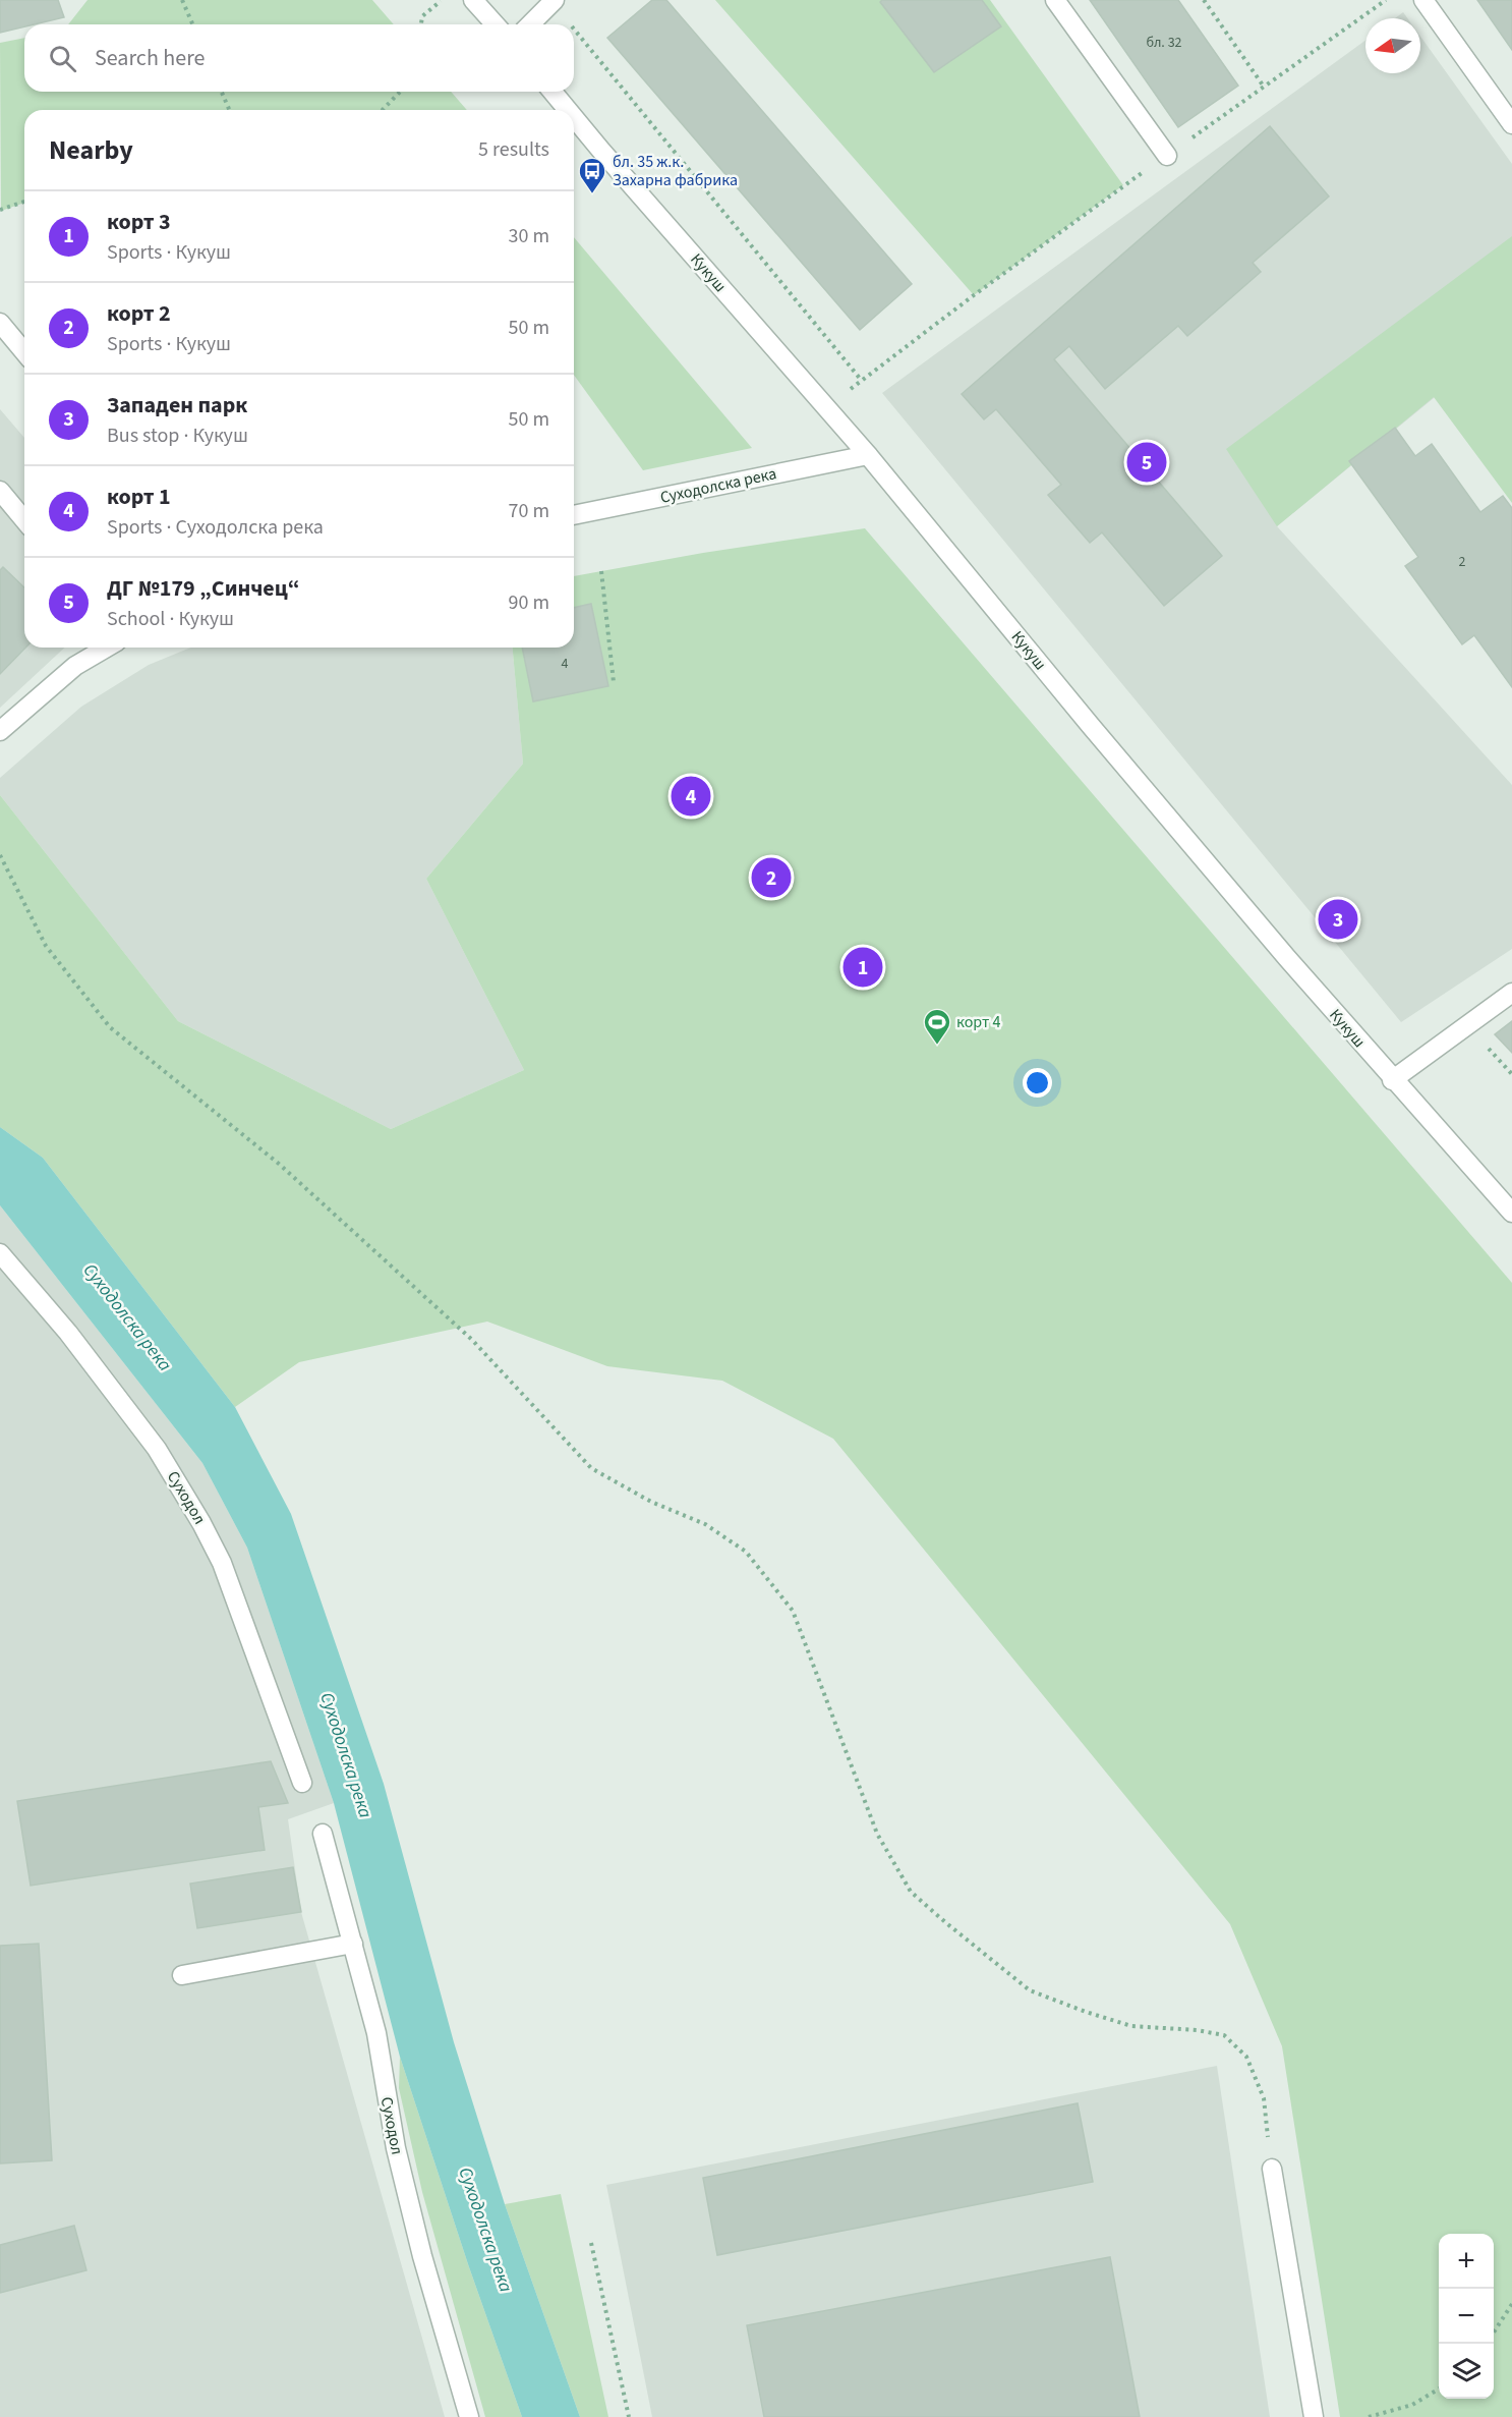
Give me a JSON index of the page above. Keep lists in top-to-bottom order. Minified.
{"streets":{"street":["Кукуш","Суходолска река","Суходол"]},"crossings":[["Кукуш","Суходолска река"]],"water":["Суходолска река"],"places":{"bus stop":["бл. 35 ж.к. Захарна фабрика"],"sports":["корт 4"]},"house_numbers":["бл. 32","2","4"],"north":"left","page":{"search":"Search here","heading":["Nearby","5 results"],"list":[{"mark":"1","name":"корт 3","note":"Sports · Кукуш","value":"30 m"},{"mark":"2","name":"корт 2","note":"Sports · Кукуш","value":"50 m"},{"mark":"3","name":"Западен парк","note":"Bus stop · Кукуш","value":"50 m"},{"mark":"4","name":"корт 1","note":"Sports · Суходолска река","value":"70 m"},{"mark":"5","name":"ДГ №179 „Синчец“","note":"School · Кукуш","value":"90 m"}],"pins":["5","4","2","3","1"],"map_buttons":["+","−"]}}
